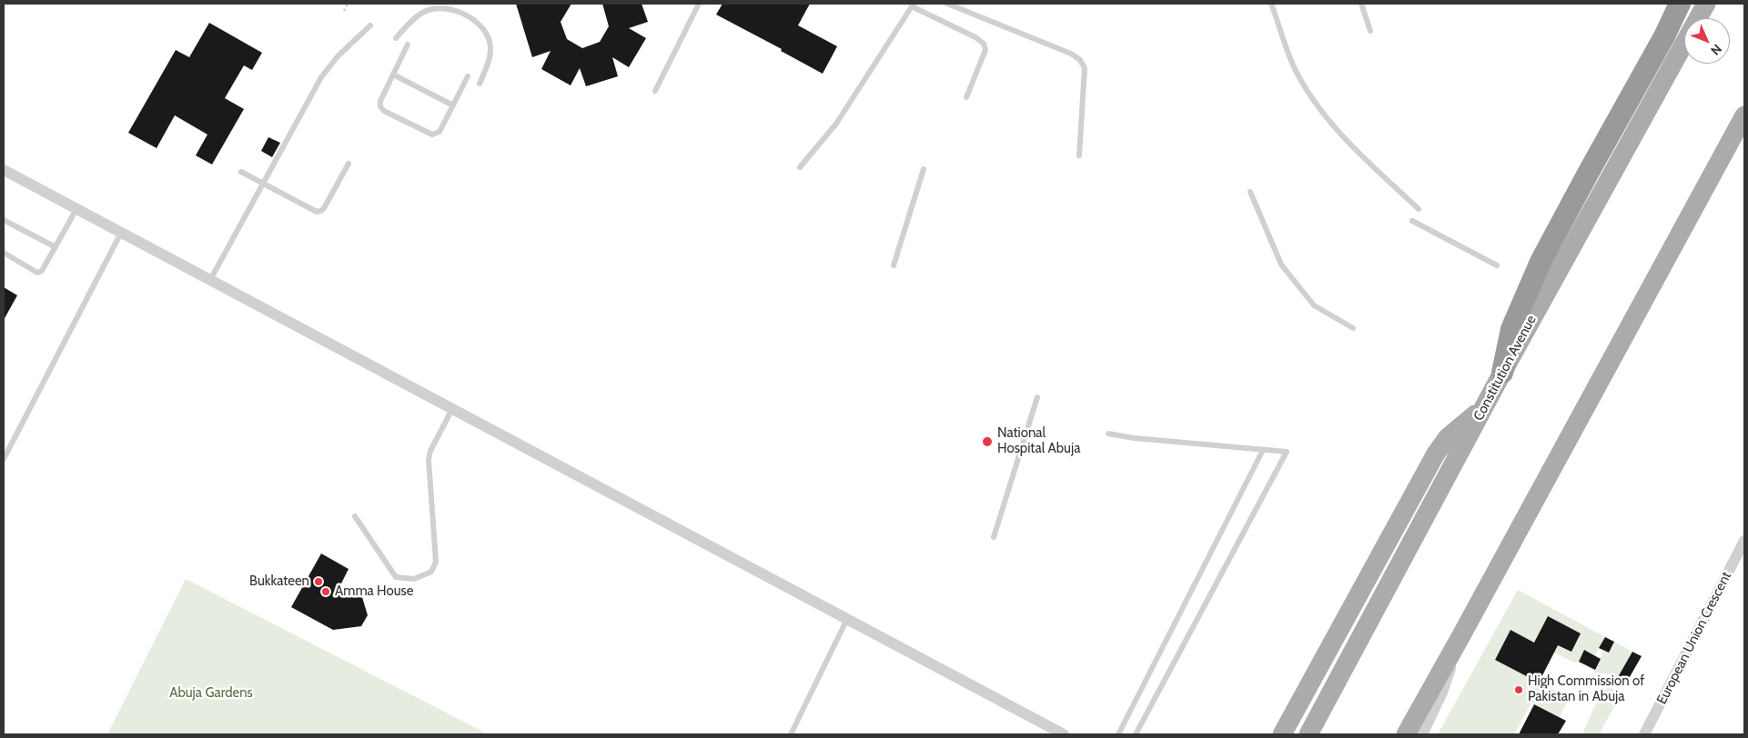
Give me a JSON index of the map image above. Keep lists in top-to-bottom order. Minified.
{"streets":{"main road":["Constitution Avenue"],"street":["European Union Crescent"]},"parks":["Abuja Gardens"],"places":["National Hospital Abuja","Bukkateen","Amma House","High Commission of Pakistan in Abuja"],"north":"bottom right"}
